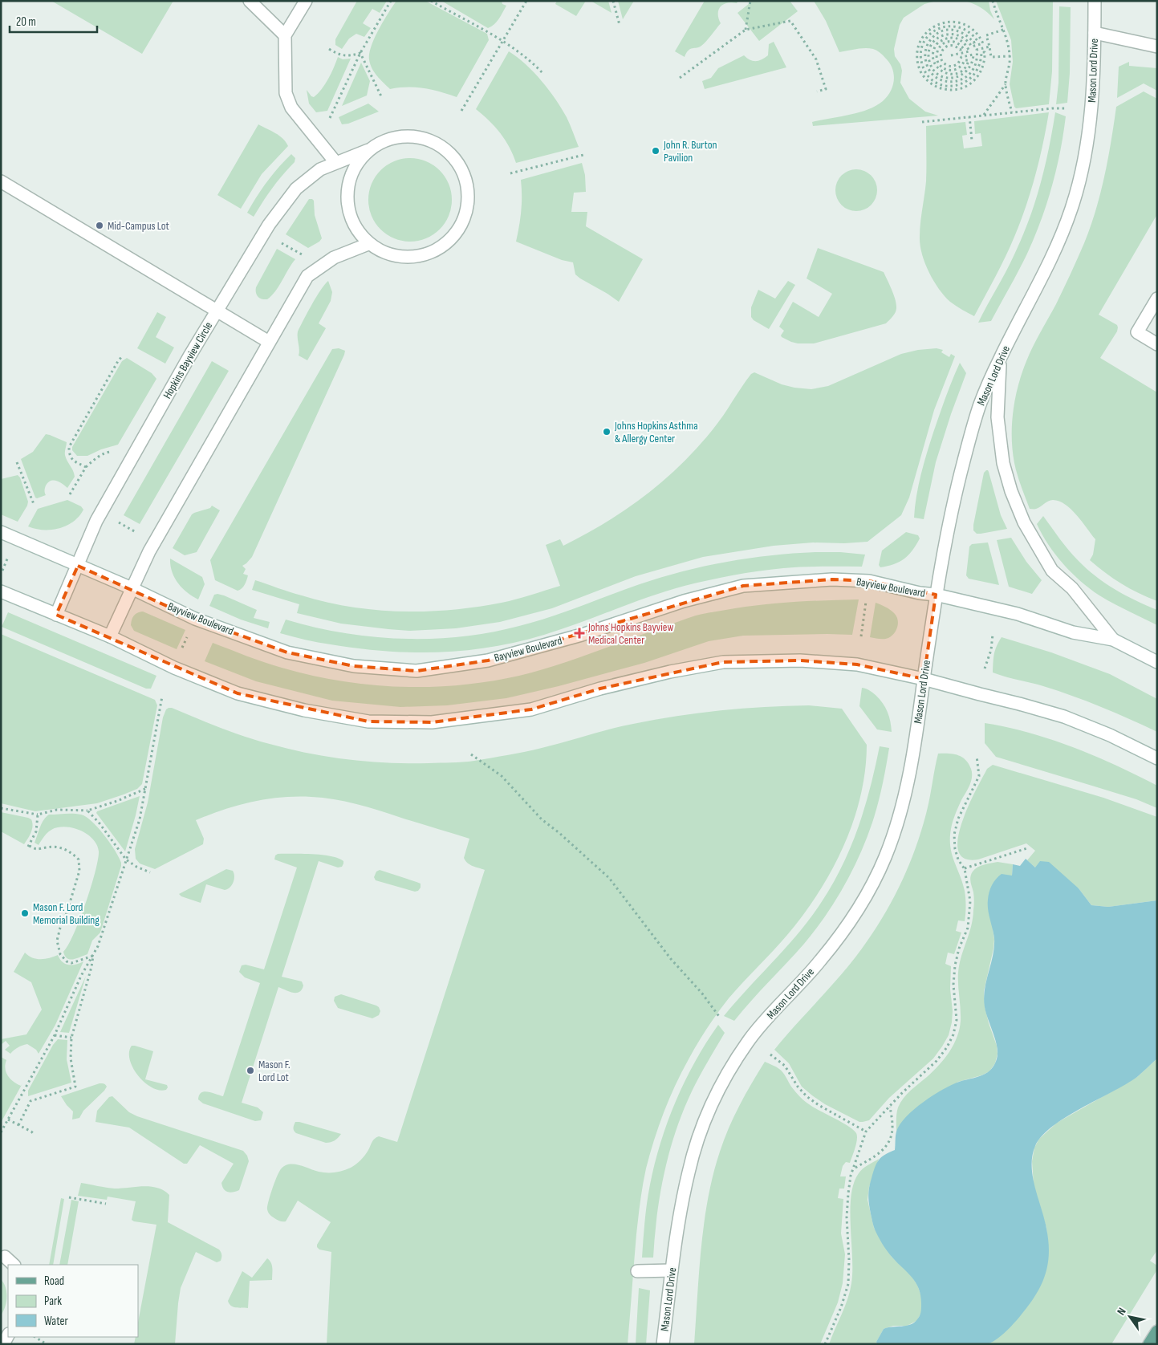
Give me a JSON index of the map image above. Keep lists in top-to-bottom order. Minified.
{"streets":{"street":["Mason Lord Drive","Hopkins Bayview Circle","Bayview Boulevard"]},"crossings":[["Mason Lord Drive","Bayview Boulevard"],["Hopkins Bayview Circle","Bayview Boulevard"]],"places":{"other":["John R. Burton Pavilion","Mid-Campus Lot","Johns Hopkins Asthma & Allergy Center","Mason F. Lord Memorial Building","Mason F. Lord Lot"],"health":["Johns Hopkins Bayview Medical Center"]},"legend":["Road","Park","Water"],"scale_bar":"20 m","north":"top left"}
